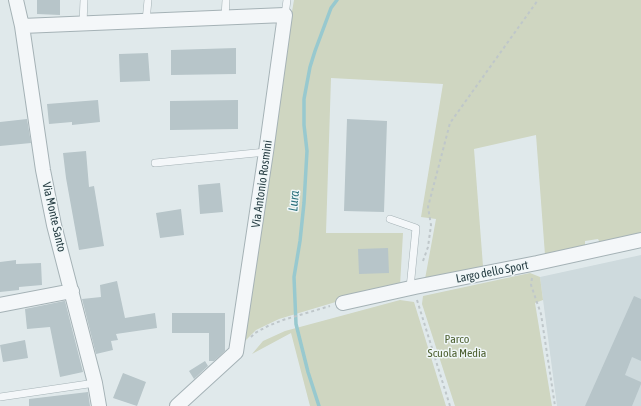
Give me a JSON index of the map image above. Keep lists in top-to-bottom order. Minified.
{"streets":{"street":["Via Antonio Rosmini","Via Monte Santo","Largo dello Sport"]},"water":["Lura"],"parks":["Parco Scuola Media"]}
